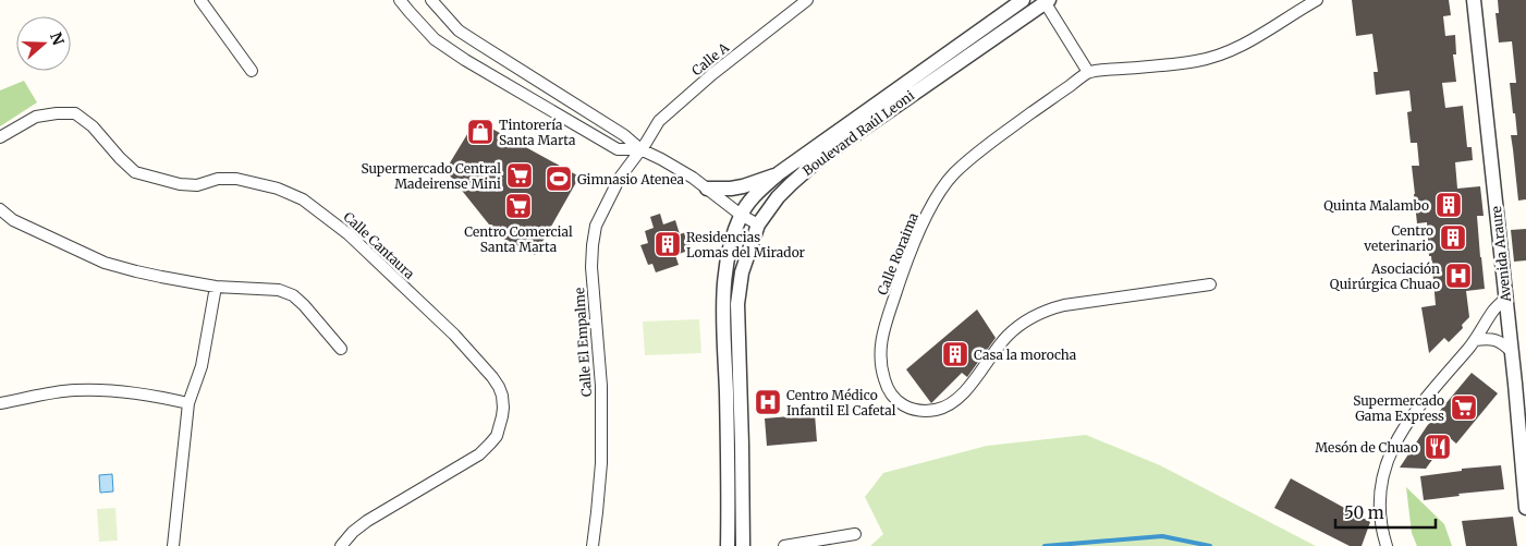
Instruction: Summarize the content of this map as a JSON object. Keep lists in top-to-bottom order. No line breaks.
{"streets":{"street":["Calle A","Boulevard Raúl Leoni","Calle Cantaura","Calle Roraima","Avenida Araure","Calle El Empalme"]},"crossings":[["Calle A","Calle El Empalme"]],"places":{"shop":["Tintorería Santa Marta"],"supermarket":["Supermercado Central Madeirense Mini","Centro Comercial Santa Marta","Supermercado Gama Express"],"sports":["Gimnasio Atenea"],"building":["Quinta Malambo","Centro veterinario","Residencias Lomas del Mirador","Casa la morocha"],"hospital":["Asociación Quirúrgica Chuao","Centro Médico Infantil El Cafetal"],"restaurant":["Mesón de Chuao"]},"scale_bar":"50 m","north":"right"}
